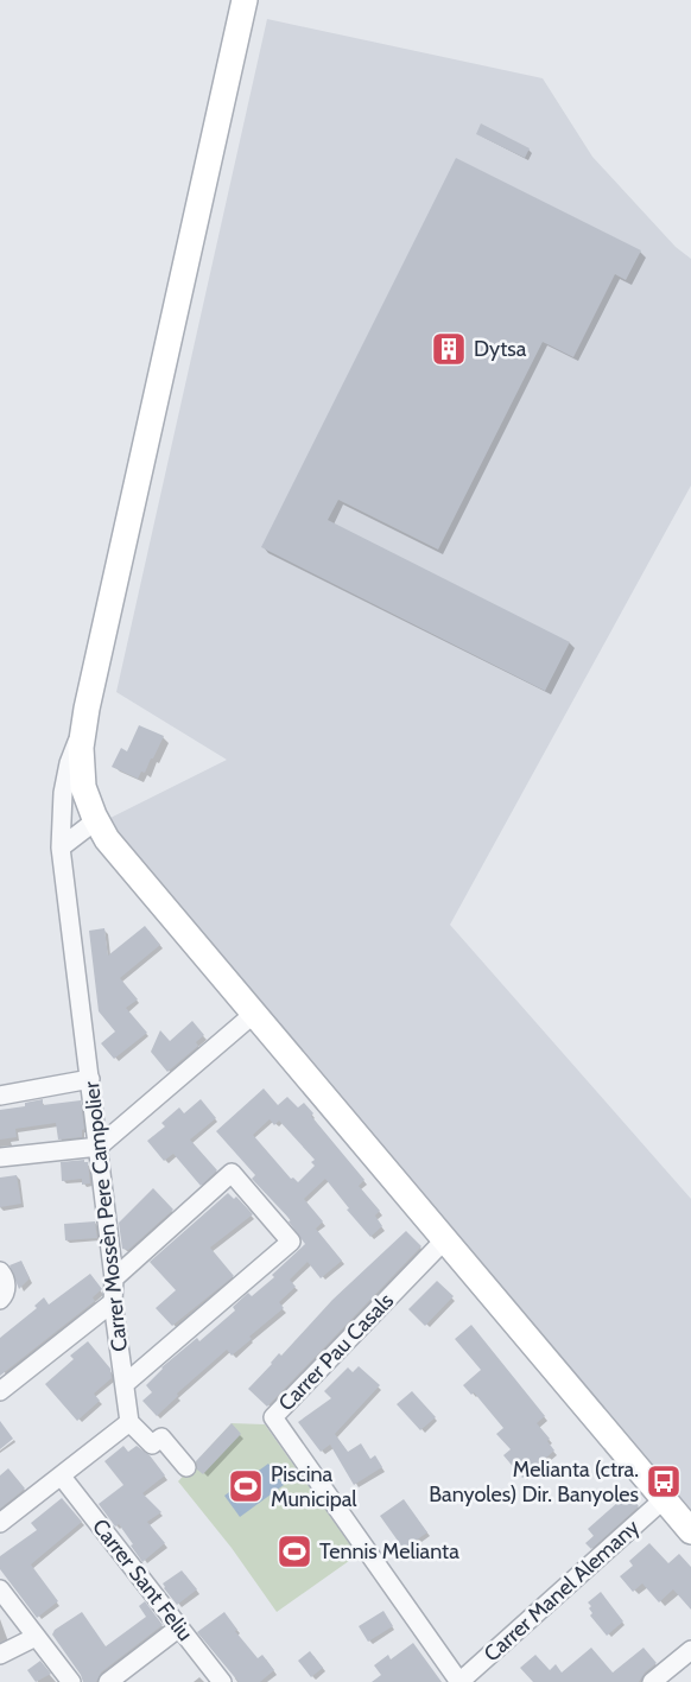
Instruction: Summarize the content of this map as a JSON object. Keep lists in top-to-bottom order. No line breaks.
{"streets":{"street":["Carrer Mossèn Pere Campolier","Carrer Pau Casals","Carrer Sant Feliu","Carrer Manel Alemany"]},"crossings":[["Carrer Pau Casals","Carrer Manel Alemany"]],"places":{"building":["Dytsa"],"bus stop":["Melianta (ctra. Banyoles) Dir. Banyoles"],"sports":["Piscina Municipal","Tennis Melianta"]}}
